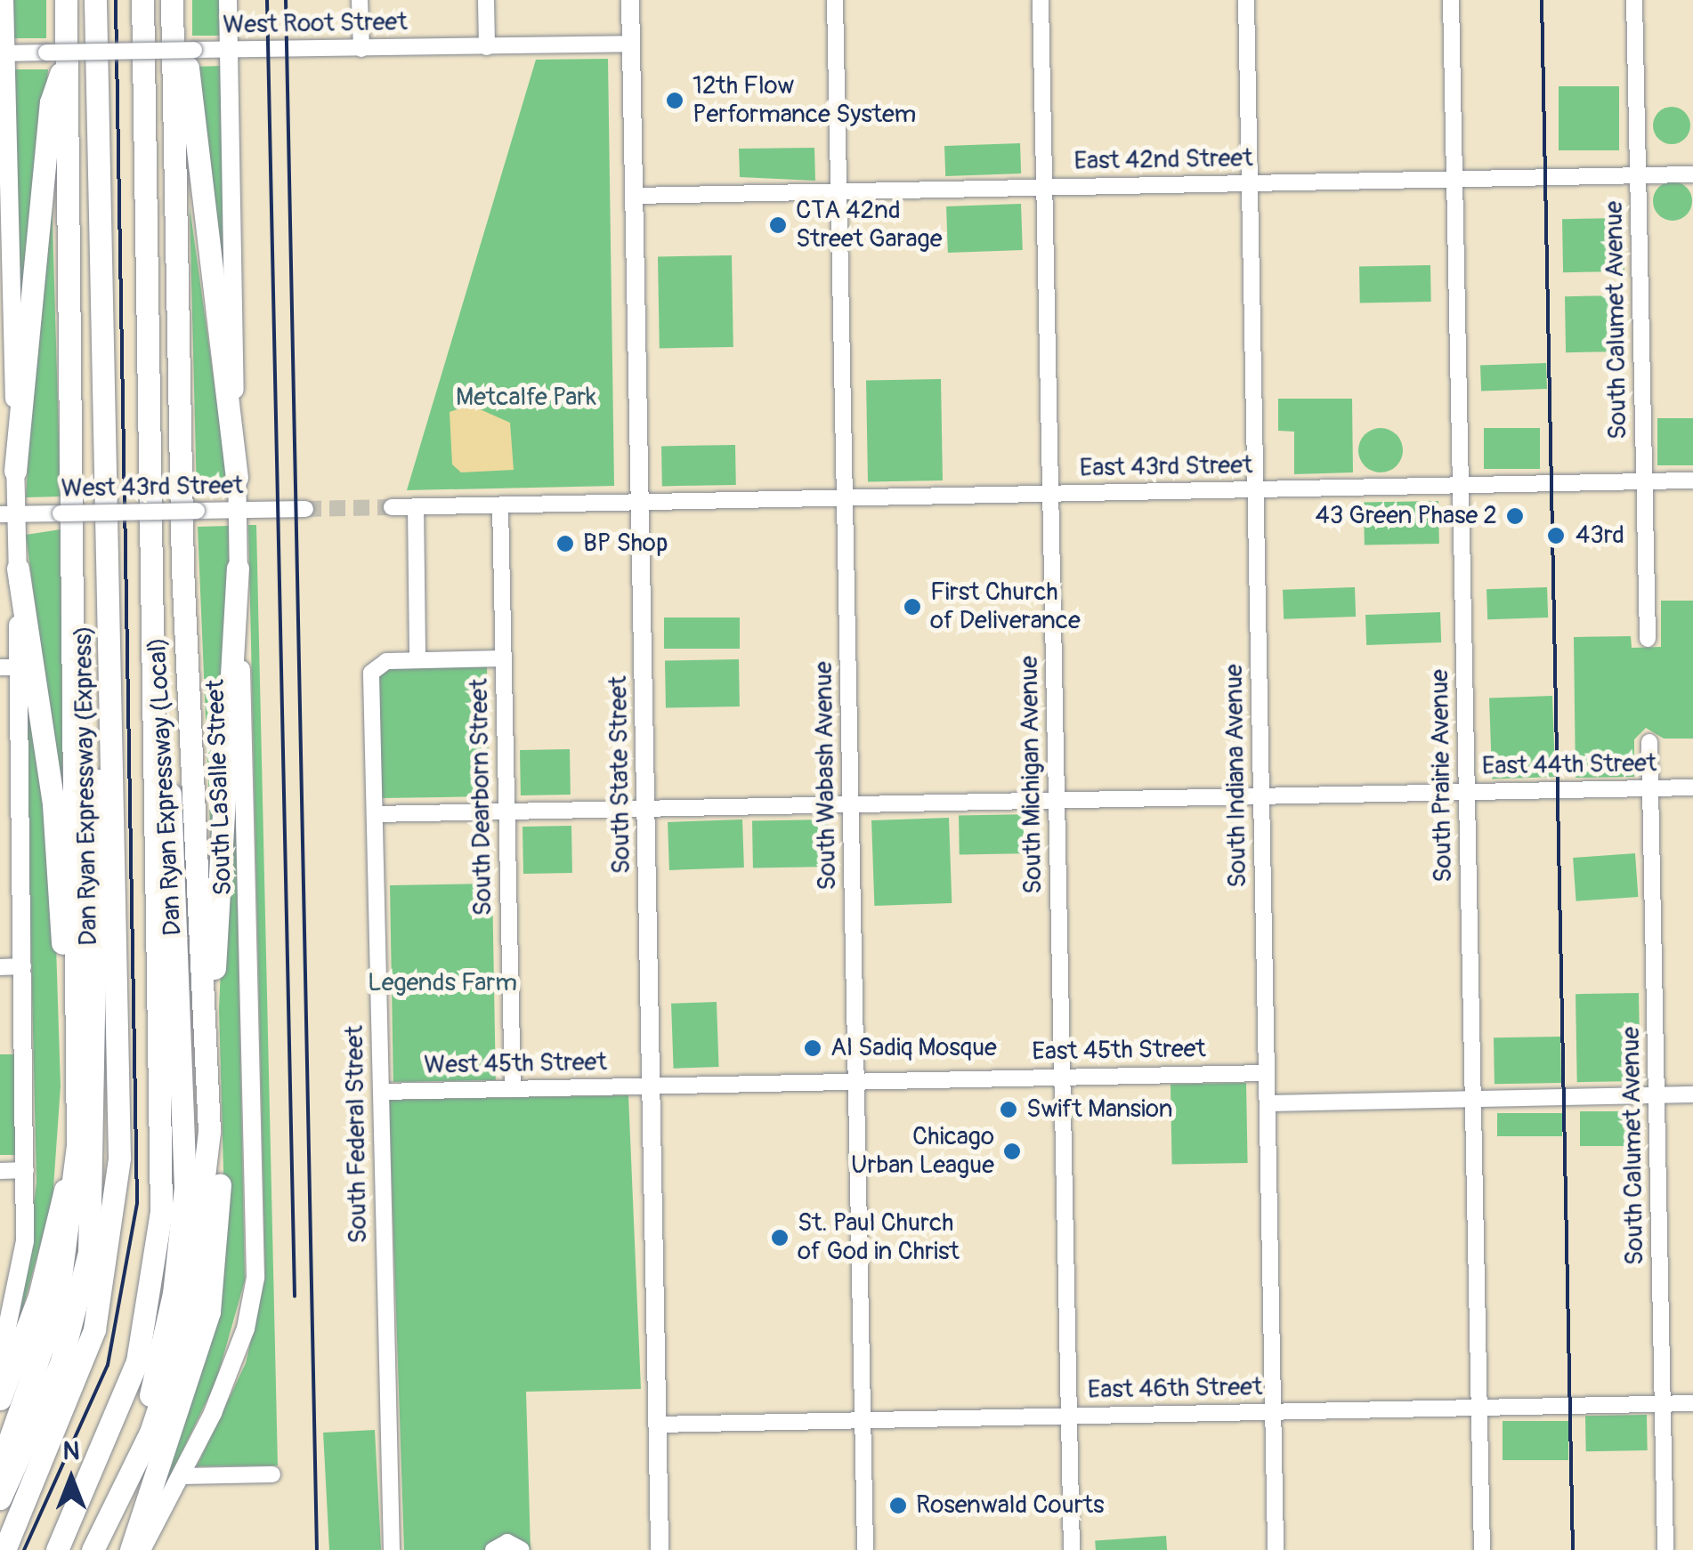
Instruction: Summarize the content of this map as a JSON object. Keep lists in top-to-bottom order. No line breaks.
{"streets":{"highway":["Dan Ryan Expressway (Express)","Dan Ryan Expressway (Local)"],"main road":["South State Street","South LaSalle Street"],"street":["West Root Street","East 42nd Street","South Calumet Avenue","East 43rd Street","West 43rd Street","East 44th Street","South Michigan Avenue","South Wabash Avenue","South Indiana Avenue","South Prairie Avenue","South Dearborn Street","East 45th Street","West 45th Street","South Federal Street","East 46th Street"]},"crossings":[["West Root Street","South State Street"],["West Root Street","South LaSalle Street"],["East 42nd Street","South Calumet Avenue"],["East 42nd Street","South State Street"],["East 42nd Street","South Michigan Avenue"],["East 42nd Street","South Wabash Avenue"],["East 42nd Street","South Indiana Avenue"],["East 42nd Street","South Prairie Avenue"],["South Calumet Avenue","East 43rd Street"],["South Calumet Avenue","East 44th Street"],["South Calumet Avenue","East 46th Street"],["East 43rd Street","South State Street"],["East 43rd Street","South Michigan Avenue"],["East 43rd Street","South Wabash Avenue"],["East 43rd Street","South Indiana Avenue"],["East 43rd Street","South Prairie Avenue"],["West 43rd Street","South LaSalle Street"],["East 44th Street","South State Street"],["East 44th Street","South Michigan Avenue"],["East 44th Street","South Wabash Avenue"],["East 44th Street","South Indiana Avenue"],["East 44th Street","South Prairie Avenue"],["East 44th Street","South Dearborn Street"],["East 44th Street","South Federal Street"],["South State Street","East 45th Street"],["South State Street","West 45th Street"],["South State Street","East 46th Street"],["South Michigan Avenue","East 45th Street"],["South Michigan Avenue","East 46th Street"],["South Wabash Avenue","East 45th Street"],["South Wabash Avenue","East 46th Street"],["South Indiana Avenue","East 45th Street"],["South Indiana Avenue","East 46th Street"],["South Prairie Avenue","East 46th Street"],["South Dearborn Street","West 45th Street"],["East 45th Street","West 45th Street"],["West 45th Street","South Federal Street"]],"parks":["Metcalfe Park","Legends Farm"],"places":["12th Flow Performance System","CTA 42nd Street Garage","43 Green Phase 2","43rd","BP Shop","First Church of Deliverance","Al Sadiq Mosque","Swift Mansion","Chicago Urban League","St. Paul Church of God in Christ","Rosenwald Courts"],"north":"top"}
